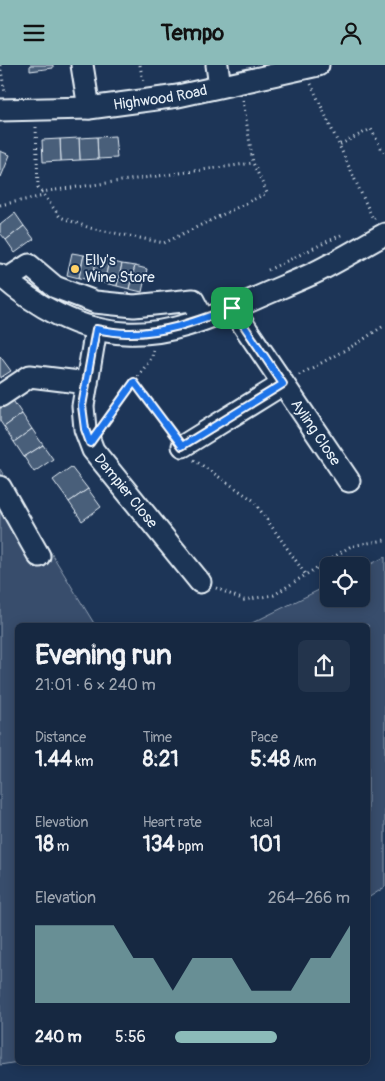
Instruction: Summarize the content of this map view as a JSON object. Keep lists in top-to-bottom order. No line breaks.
{"streets":{"street":["Highwood Road","Ayling Close","Dampier Close"]},"places":["Elly's Wine Store"],"page":{"header":"Tempo","heading":["Evening run","21:01 · 6 × 240 m"],"stats":[["Distance","1.44 km"],["Time","8:21"],["Pace","5:48 /km"],["Elevation","18 m"],["Heart rate","134 bpm"],["kcal","101"]],"chart":["Elevation","264–266 m"],"list":[{"name":"240 m","note":"5:56"}]}}
